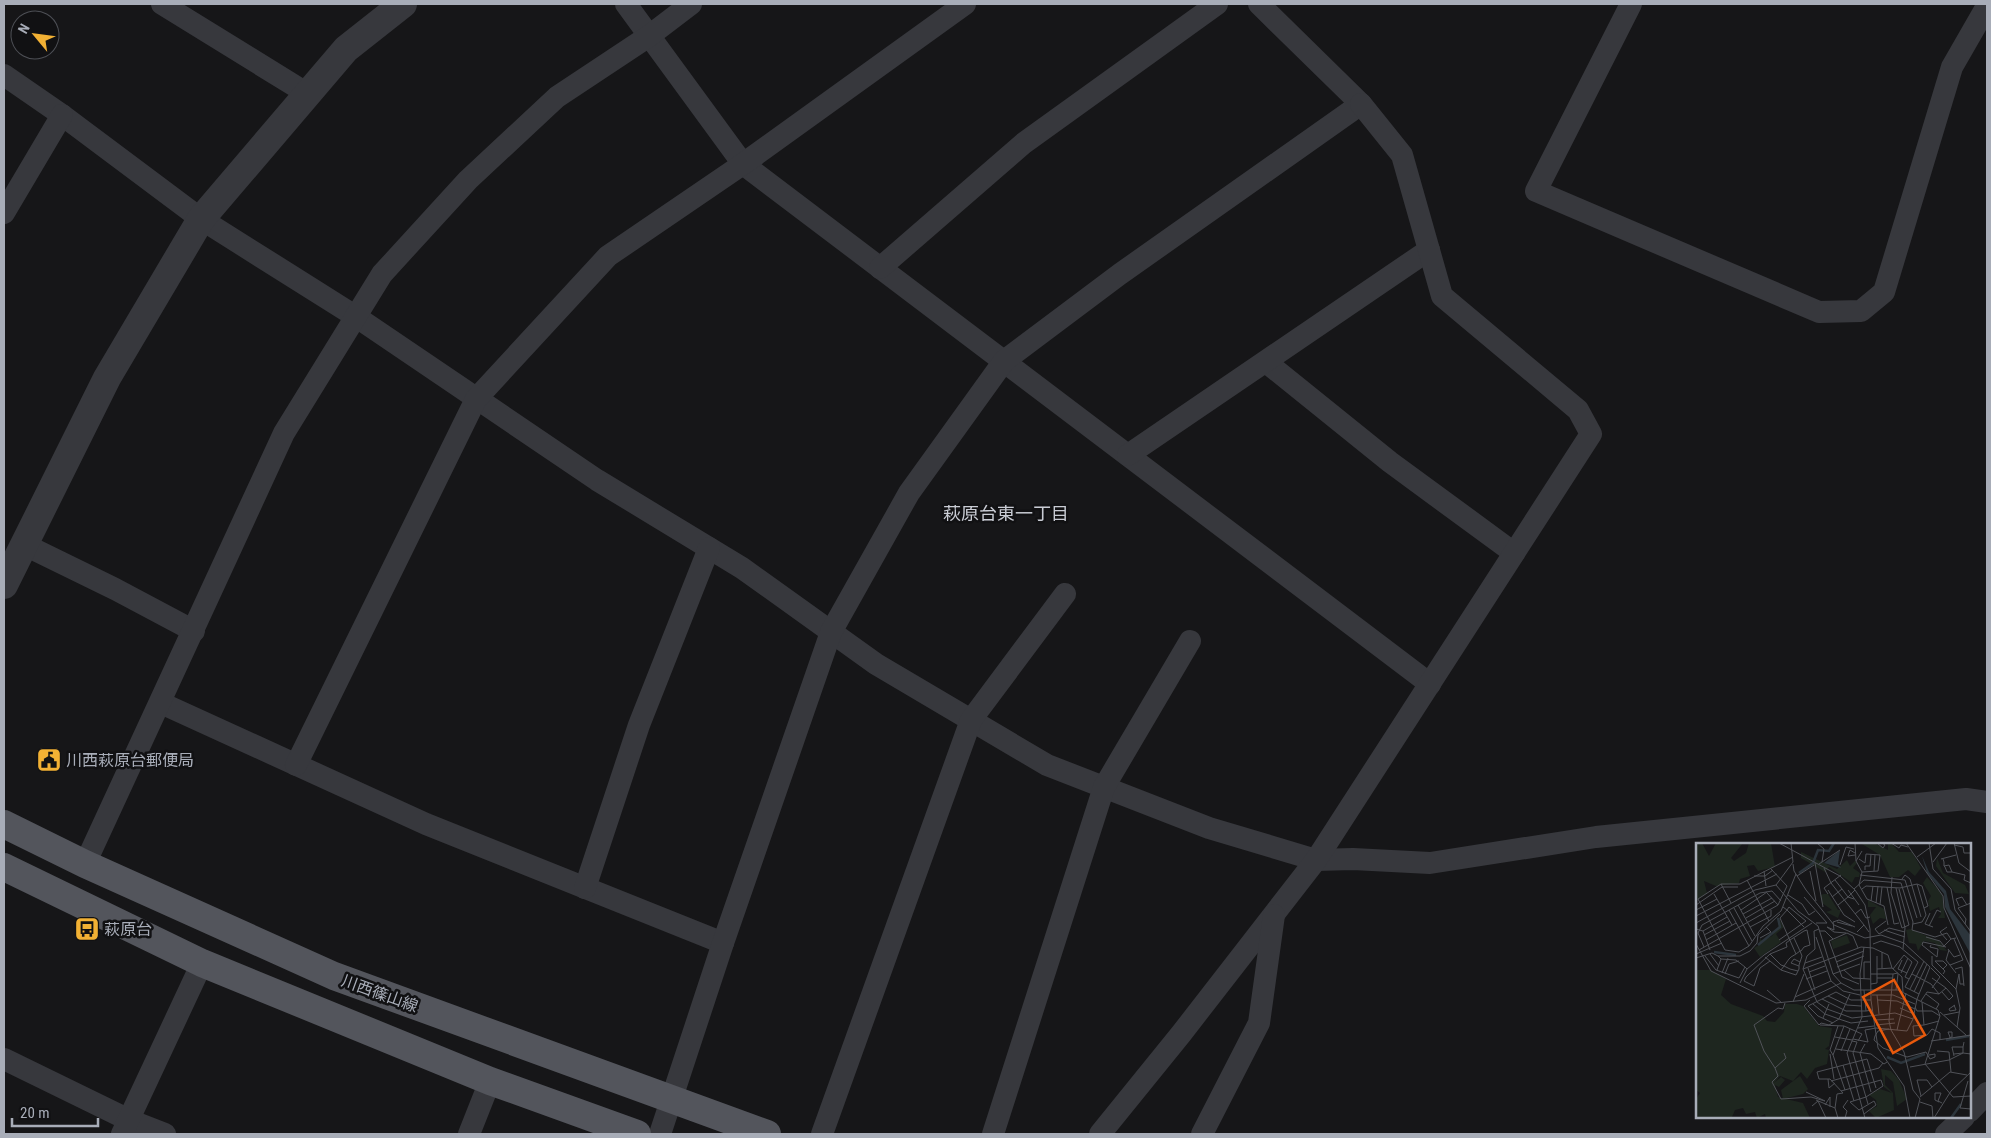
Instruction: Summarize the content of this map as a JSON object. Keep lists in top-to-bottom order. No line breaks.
{"streets":{"main road":["川西篠山線"]},"districts":["萩原台東一丁目"],"places":{"public building":["川西萩原台郵便局"],"bus stop":["萩原台"]},"scale_bar":"20 m","north":"top left"}
